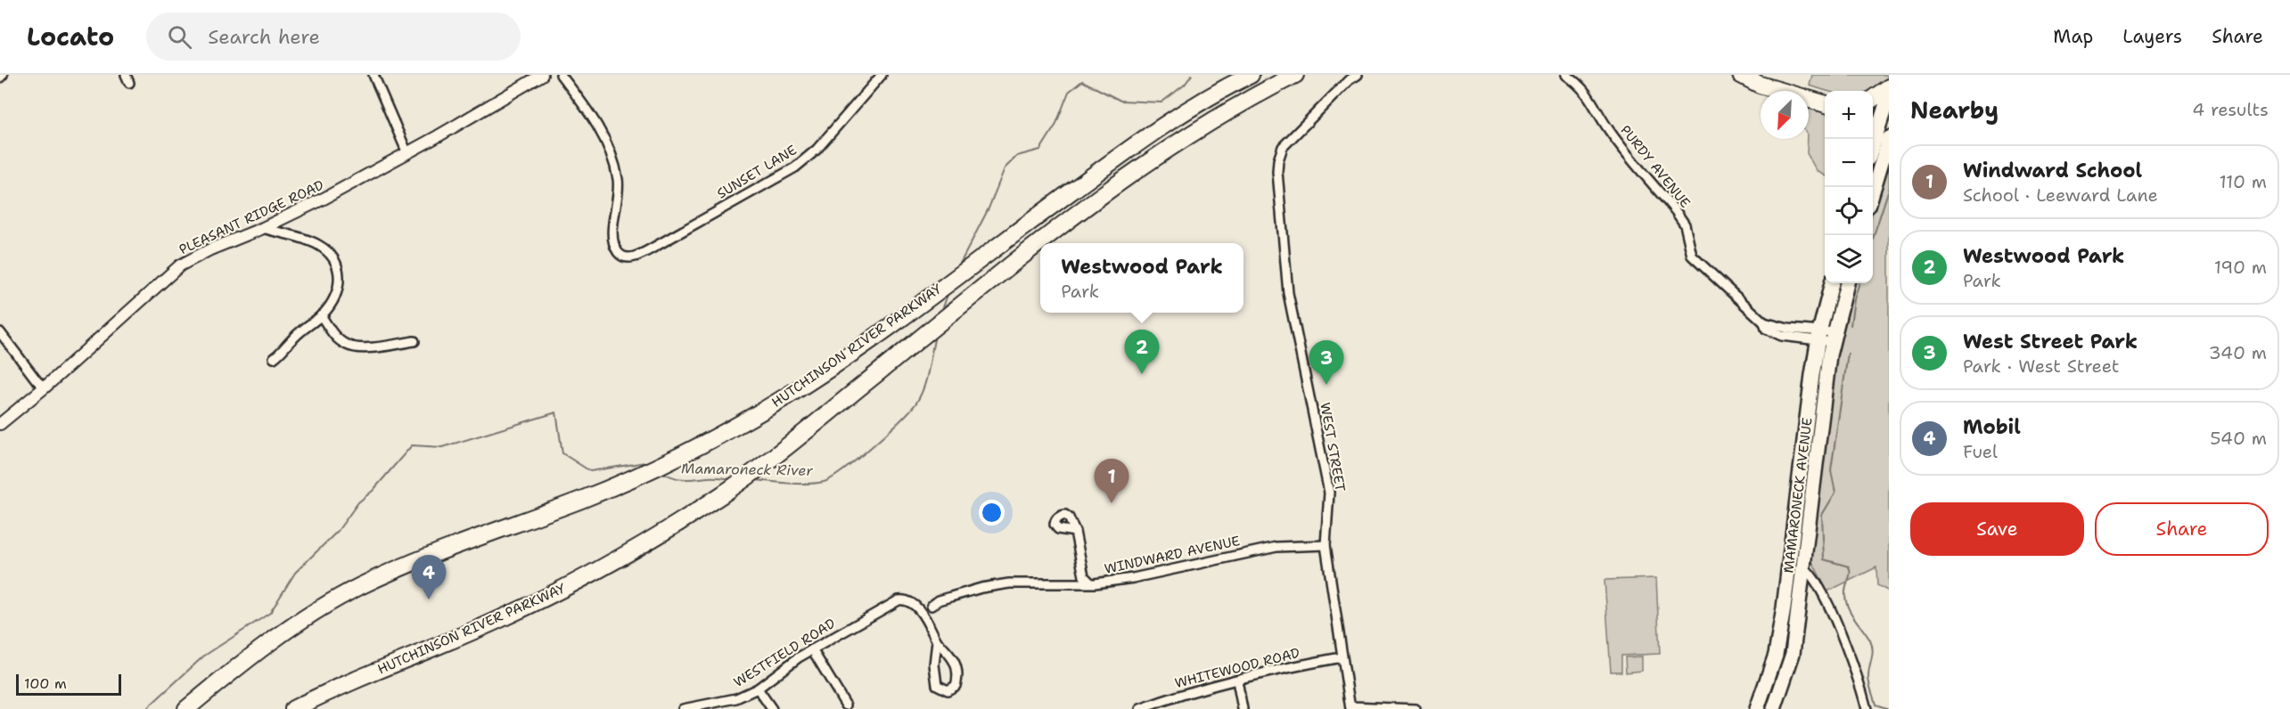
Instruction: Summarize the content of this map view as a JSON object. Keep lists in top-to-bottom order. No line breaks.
{"streets":{"highway":["HUTCHINSON RIVER PARKWAY"],"main road":["MAMARONECK AVENUE"],"street":["PURDY AVENUE","SUNSET LANE","PLEASANT RIDGE ROAD","WEST STREET","WINDWARD AVENUE","WESTFIELD ROAD","WHITEWOOD ROAD"]},"crossings":[["PURDY AVENUE","MAMARONECK AVENUE"],["WEST STREET","WINDWARD AVENUE"],["WEST STREET","WHITEWOOD ROAD"]],"water":["Mamaroneck River"],"scale_bar":"100 m","north":"bottom left","page":{"header":"Locato","search":"Search here","nav":["Map","Layers","Share"],"heading":["Nearby","4 results"],"map_buttons":["+","−"],"list":[{"mark":"1","name":"Windward School","note":"School · Leeward Lane","value":"110 m"},{"mark":"2","name":"Westwood Park","note":"Park","value":"190 m"},{"mark":"3","name":"West Street Park","note":"Park · West Street","value":"340 m"},{"mark":"4","name":"Mobil","note":"Fuel","value":"540 m"}],"popup":["Westwood Park","Park"],"pins":["2","3","1","4"],"buttons":["Save","Share"],"scale":"100 m"}}
